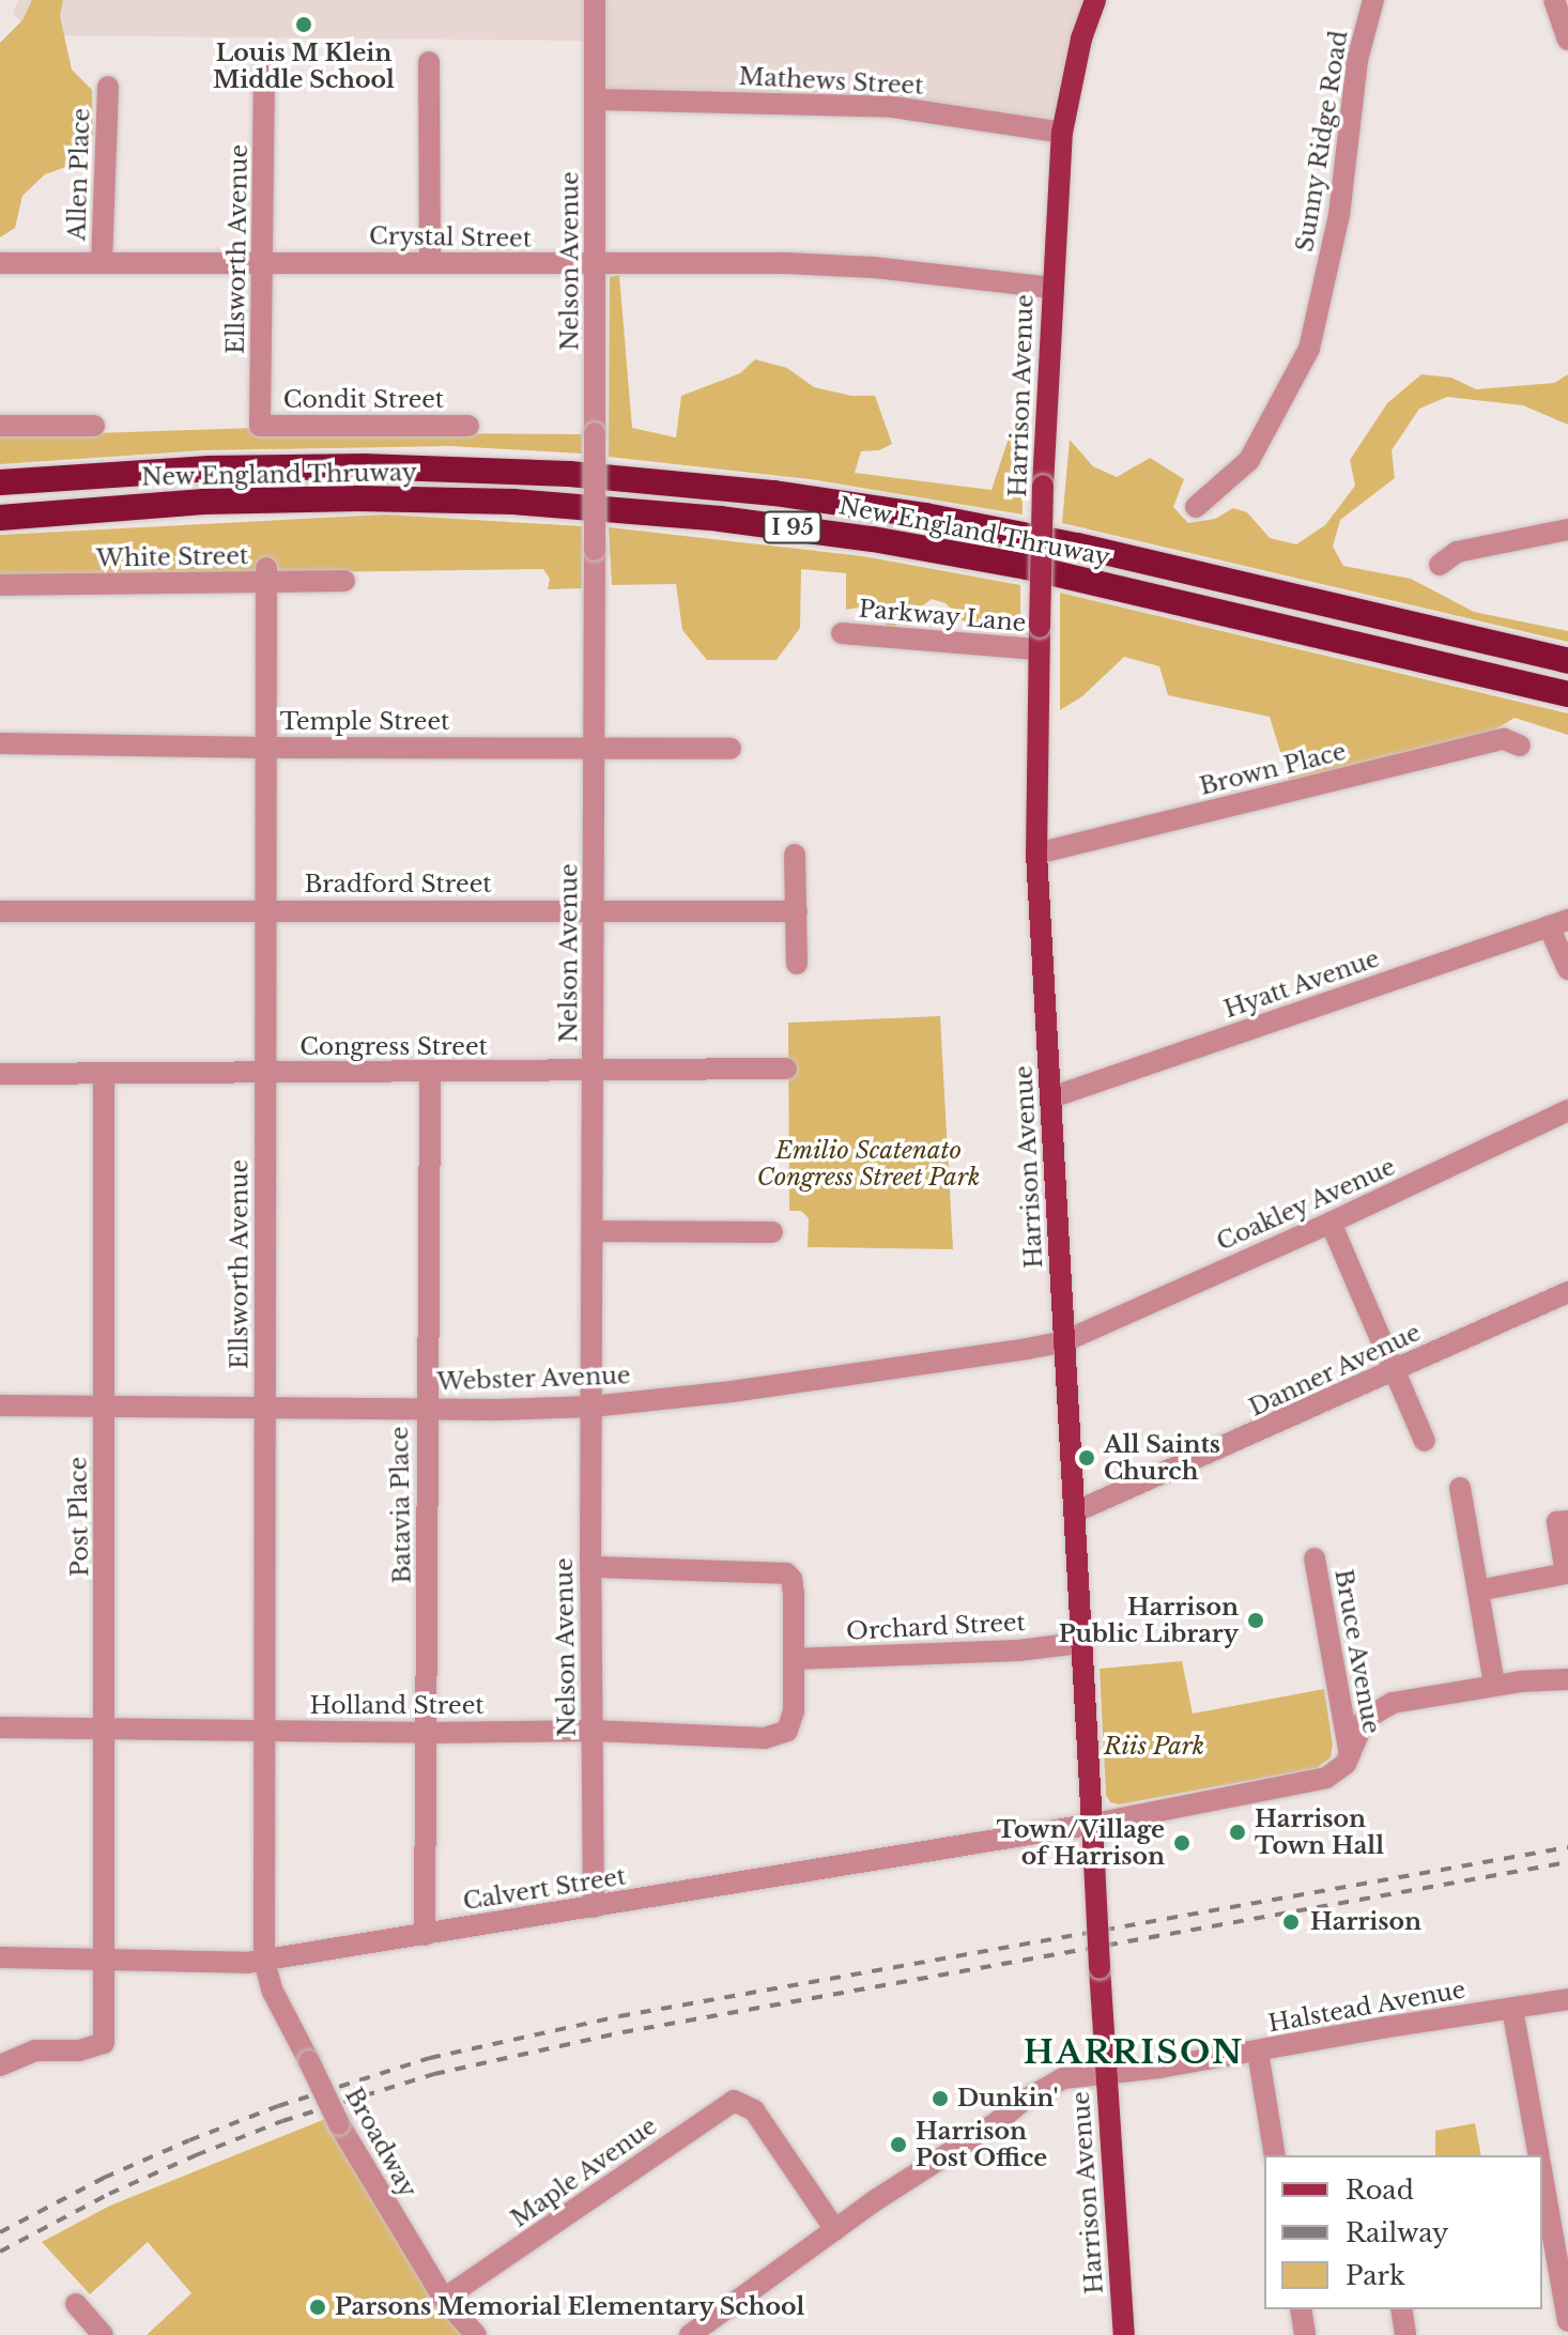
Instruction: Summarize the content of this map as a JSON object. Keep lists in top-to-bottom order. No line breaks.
{"streets":{"highway":["New England Thruway","I 95"],"main road":["Harrison Avenue"],"street":["Mathews Street","Sunny Ridge Road","Allen Place","Crystal Street","Ellsworth Avenue","Nelson Avenue","Condit Street","White Street","Parkway Lane","Temple Street","Brown Place","Bradford Street","Hyatt Avenue","Congress Street","Coakley Avenue","Danner Avenue","Webster Avenue","Batavia Place","Post Place","Orchard Street","Bruce Avenue","Holland Street","Calvert Street","Halstead Avenue","Broadway","Maple Avenue"]},"crossings":[["Mathews Street","Nelson Avenue"],["Mathews Street","Harrison Avenue"],["Allen Place","Crystal Street"],["Crystal Street","Ellsworth Avenue"],["Crystal Street","Nelson Avenue"],["Crystal Street","Harrison Avenue"],["Ellsworth Avenue","Condit Street"],["Ellsworth Avenue","White Street"],["Ellsworth Avenue","Temple Street"],["Ellsworth Avenue","Bradford Street"],["Ellsworth Avenue","Congress Street"],["Ellsworth Avenue","Webster Avenue"],["Ellsworth Avenue","Holland Street"],["Ellsworth Avenue","Calvert Street"],["Ellsworth Avenue","Broadway"],["Nelson Avenue","Temple Street"],["Nelson Avenue","Bradford Street"],["Nelson Avenue","Congress Street"],["Nelson Avenue","Webster Avenue"],["Nelson Avenue","Holland Street"],["Nelson Avenue","Calvert Street"],["Harrison Avenue","Parkway Lane"],["Harrison Avenue","Brown Place"],["Harrison Avenue","Hyatt Avenue"],["Harrison Avenue","Coakley Avenue"],["Harrison Avenue","Danner Avenue"],["Harrison Avenue","Webster Avenue"],["Harrison Avenue","Orchard Street"],["Harrison Avenue","Calvert Street"],["Harrison Avenue","Halstead Avenue"],["Congress Street","Batavia Place"],["Congress Street","Post Place"],["Coakley Avenue","Webster Avenue"],["Webster Avenue","Batavia Place"],["Webster Avenue","Post Place"],["Batavia Place","Holland Street"],["Batavia Place","Calvert Street"],["Post Place","Holland Street"],["Post Place","Calvert Street"],["Orchard Street","Holland Street"],["Bruce Avenue","Calvert Street"],["Calvert Street","Broadway"],["Halstead Avenue","Maple Avenue"],["Broadway","Maple Avenue"]],"districts":["HARRISON"],"parks":["Emilio Scatenato Congress Street Park","Riis Park"],"places":["Louis M Klein Middle School","All Saints Church","Harrison Public Library","Harrison Town Hall","Town/Village of Harrison","Harrison","Dunkin'","Harrison Post Office","Parsons Memorial Elementary School"],"legend":["Road","Railway","Park"]}
